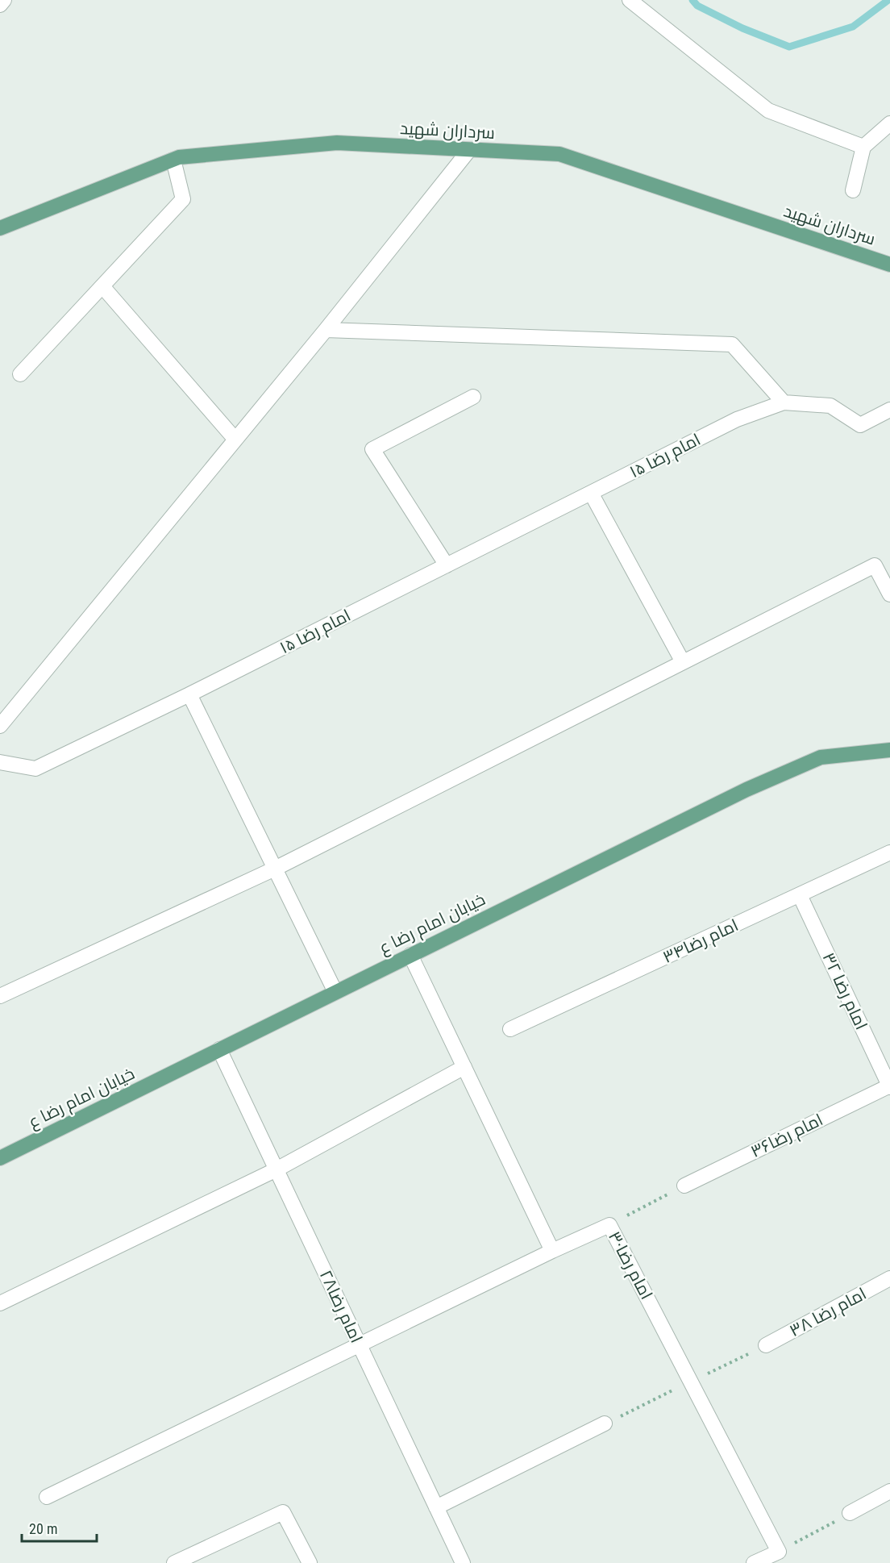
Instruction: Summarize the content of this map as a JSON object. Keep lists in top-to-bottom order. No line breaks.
{"streets":{"main road":["سرداران شهید","خیابان امام رضا ع"],"street":["۱۵ امام رضا","امام رضا۳۴","امام رضا ۳۲","امام رضا۳۶","امام رضا۳۰","امام رضا۲۸","امام رضا ۳۸"]},"crossings":[["خیابان امام رضا ع","امام رضا۲۸"],["امام رضا۳۴","امام رضا ۳۲"],["امام رضا ۳۲","امام رضا۳۶"],["امام رضا۳۰","امام رضا۲۸"]],"scale_bar":"20 m"}
